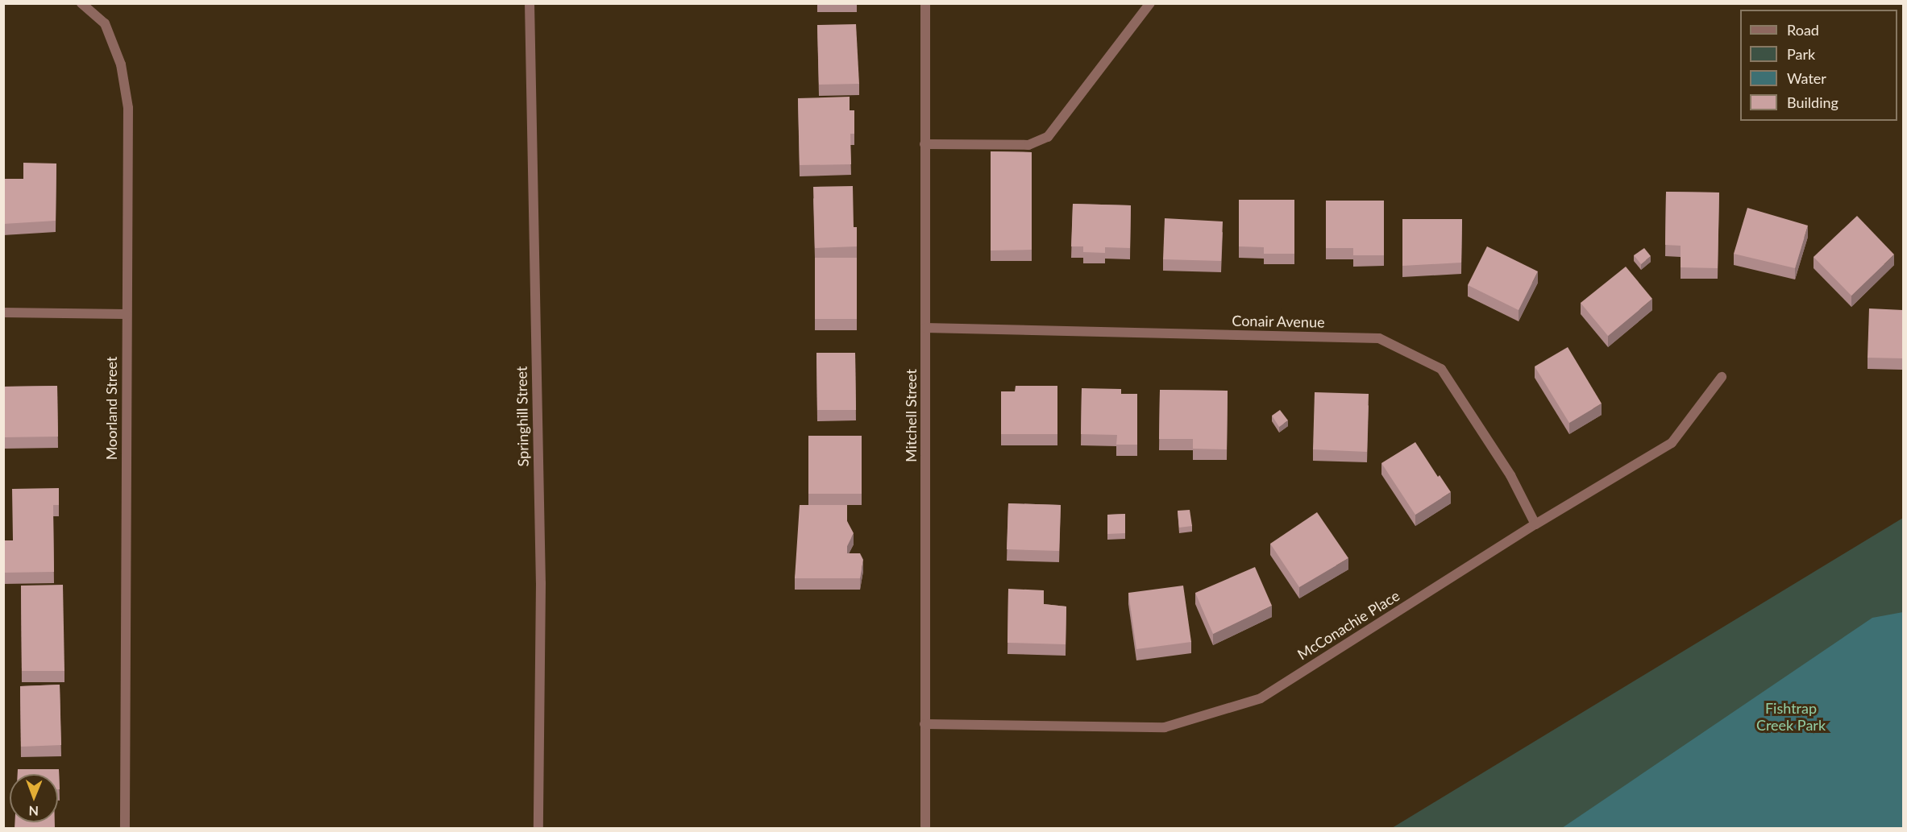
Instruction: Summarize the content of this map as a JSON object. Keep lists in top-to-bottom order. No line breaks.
{"streets":{"street":["Conair Avenue","Moorland Street","Mitchell Street","Springhill Street","McConachie Place"]},"crossings":[["Conair Avenue","Mitchell Street"],["Conair Avenue","McConachie Place"],["Mitchell Street","McConachie Place"]],"parks":["Fishtrap Creek Park"],"legend":["Road","Park","Water","Building"],"north":"bottom"}
